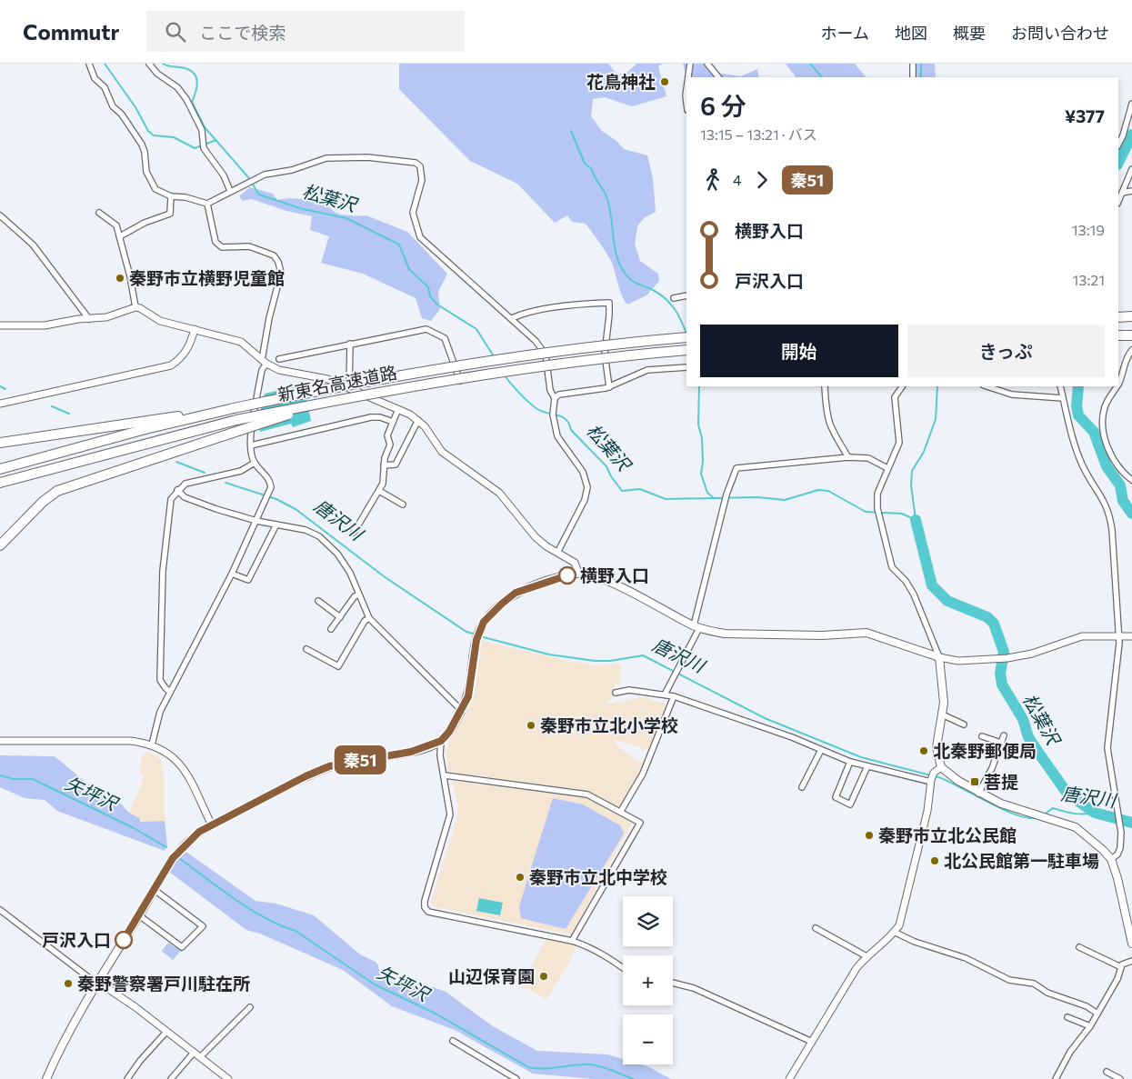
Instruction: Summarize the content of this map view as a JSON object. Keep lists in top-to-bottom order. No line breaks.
{"streets":{"highway":["新東名高速道路"]},"water":["松葉沢","唐沢川","矢坪沢"],"places":{"other":["花鳥神社","秦野市立横野児童館","横野入口","秦野市立北小学校","北秦野郵便局","秦野市立北公民館","北公民館第一駐車場","秦野市立北中学校","戸沢入口","山辺保育園","秦野警察署戸川駐在所"],"transit":["菩提"]},"lines":["bus line 秦51"],"page":{"header":"Commutr","search":"ここで検索","nav":["ホーム","地図","概要","お問い合わせ"],"on_map":"秦51","heading":["6 分","13:15 – 13:21 · バス","¥377"],"legs":["4","秦51"],"list":[{"name":"横野入口","value":"13:19"},{"name":"戸沢入口","value":"13:21"}],"buttons":["開始","きっぷ"],"map_buttons":["+","−"]}}
